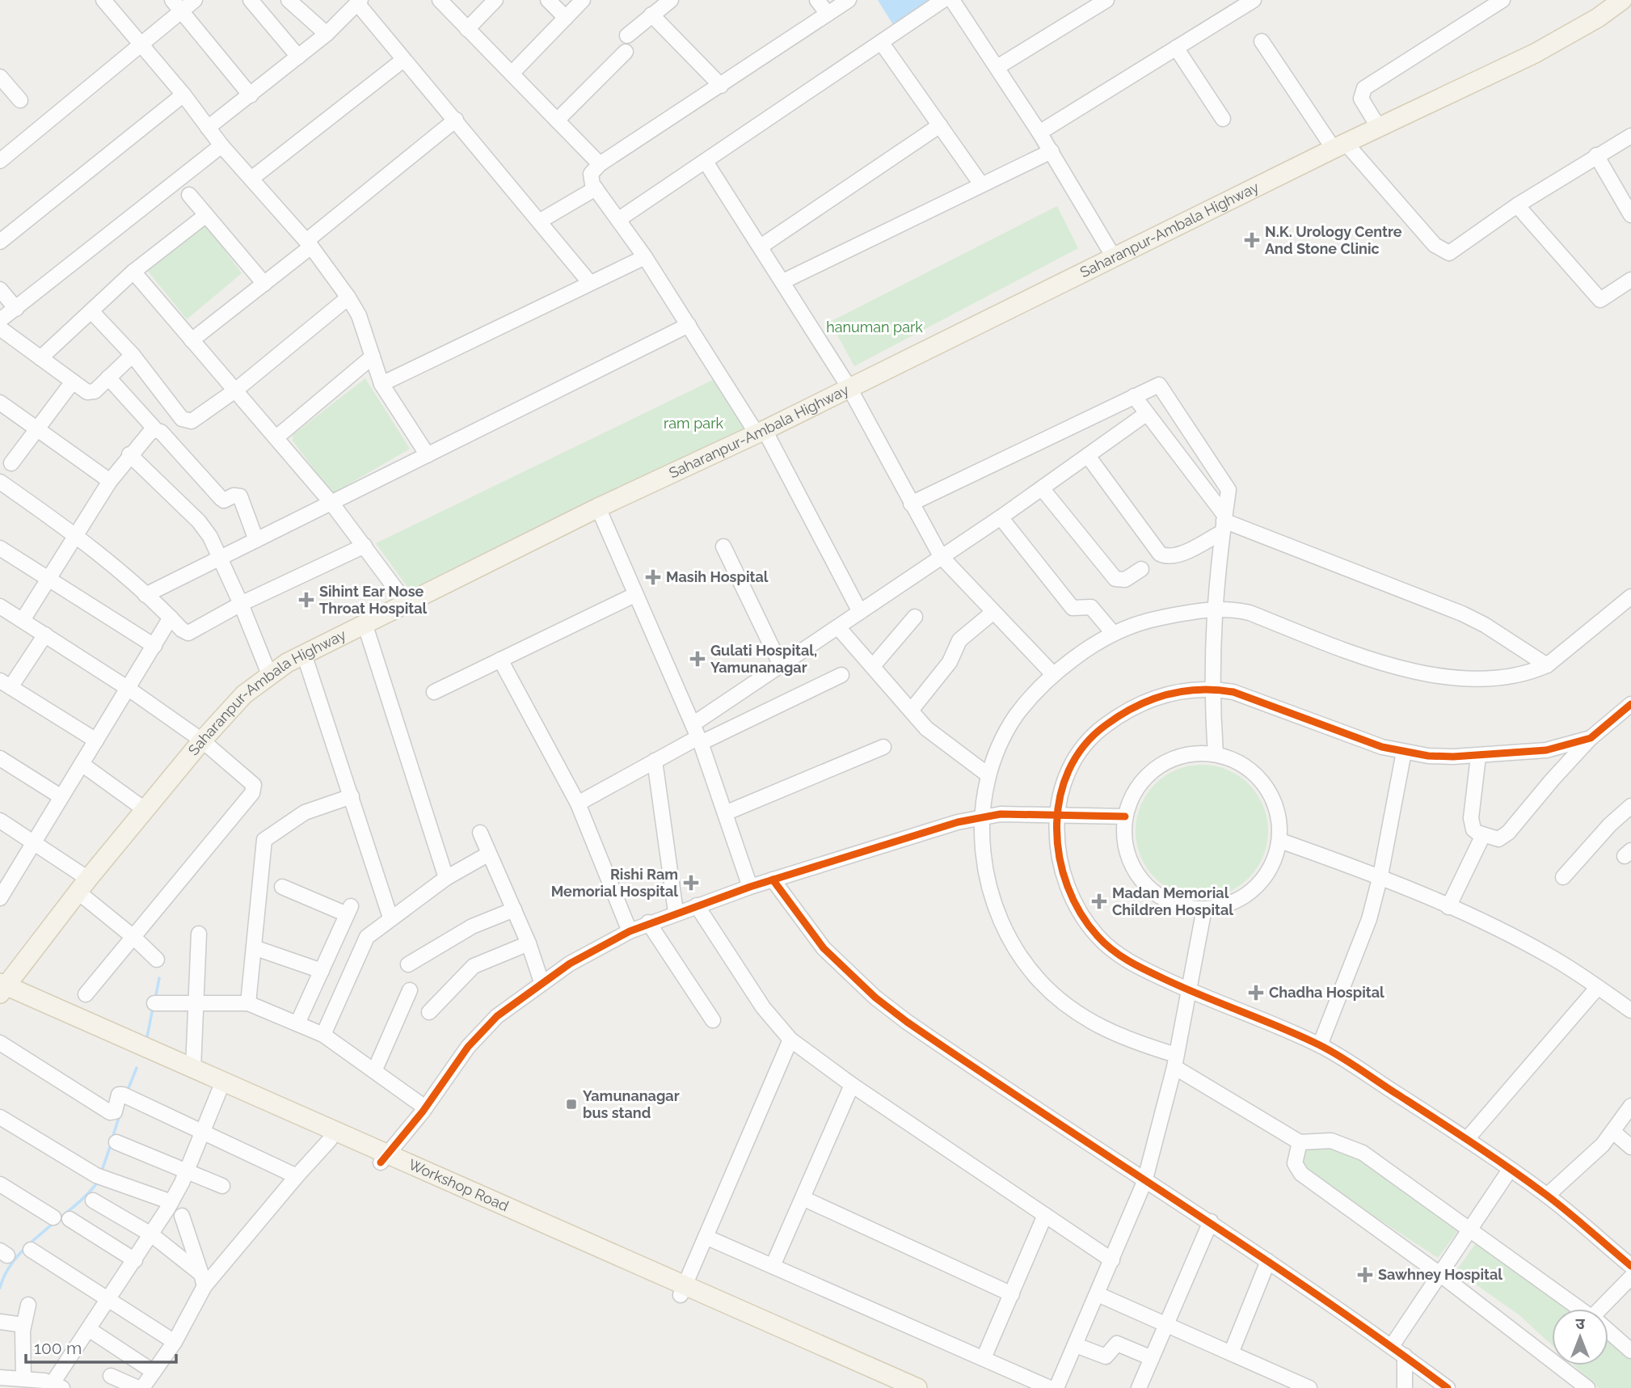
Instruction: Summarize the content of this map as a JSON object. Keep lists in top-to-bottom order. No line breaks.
{"streets":{"main road":["Saharanpur-Ambala Highway","Workshop Road"]},"crossings":[["Saharanpur-Ambala Highway","Workshop Road"]],"parks":["hanuman park","ram park"],"places":{"health":["N.K. Urology Centre And Stone Clinic","Masih Hospital","Sihint Ear Nose Throat Hospital","Gulati Hospital, Yamunanagar","Rishi Ram Memorial Hospital","Madan Memorial Children Hospital","Chadha Hospital","Sawhney Hospital"],"transit":["Yamunanagar bus stand"]},"scale_bar":"100 m","north":"top"}
